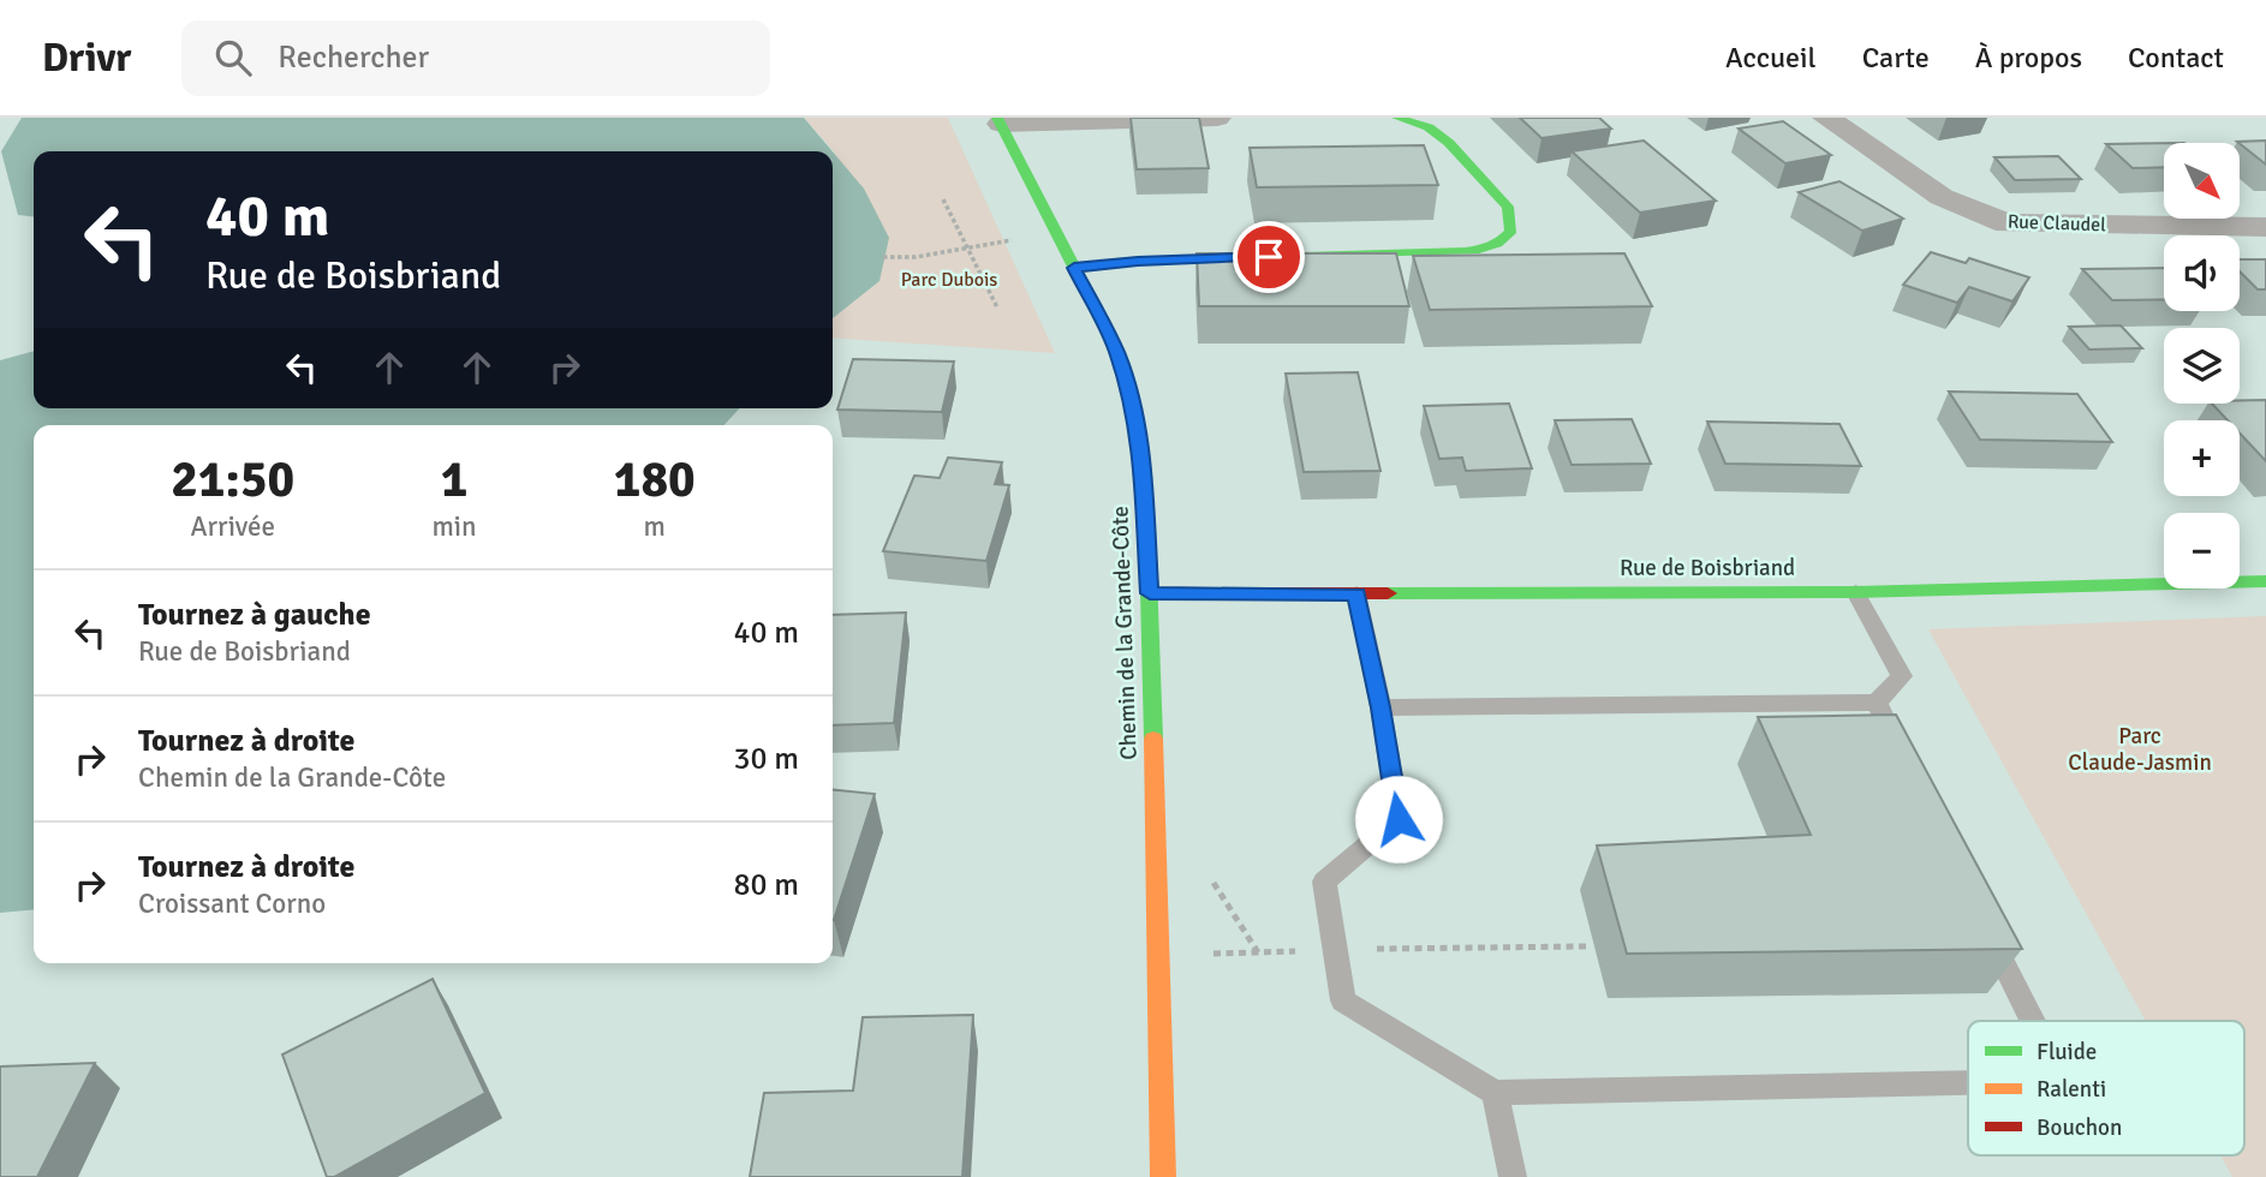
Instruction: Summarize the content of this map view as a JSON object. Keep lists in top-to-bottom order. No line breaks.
{"streets":{"street":["Rue Claudel","Rue de Boisbriand","Chemin de la Grande-Côte"]},"crossings":[["Rue de Boisbriand","Chemin de la Grande-Côte"]],"parks":["Parc Dubois","Parc Claude-Jasmin"],"legend":["Fluide","Ralenti","Bouchon"],"north":"bottom right","page":{"header":"Drivr","search":"Rechercher","nav":["Accueil","Carte","À propos","Contact"],"map_buttons":["+","−"],"turn":["40 m","Rue de Boisbriand"],"eta":["21:50","Arrivée","1","min","180","m"],"list":[{"name":"Tournez à gauche","note":"Rue de Boisbriand","value":"40 m"},{"name":"Tournez à droite","note":"Chemin de la Grande-Côte","value":"30 m"},{"name":"Tournez à droite","note":"Croissant Corno","value":"80 m"}]}}
